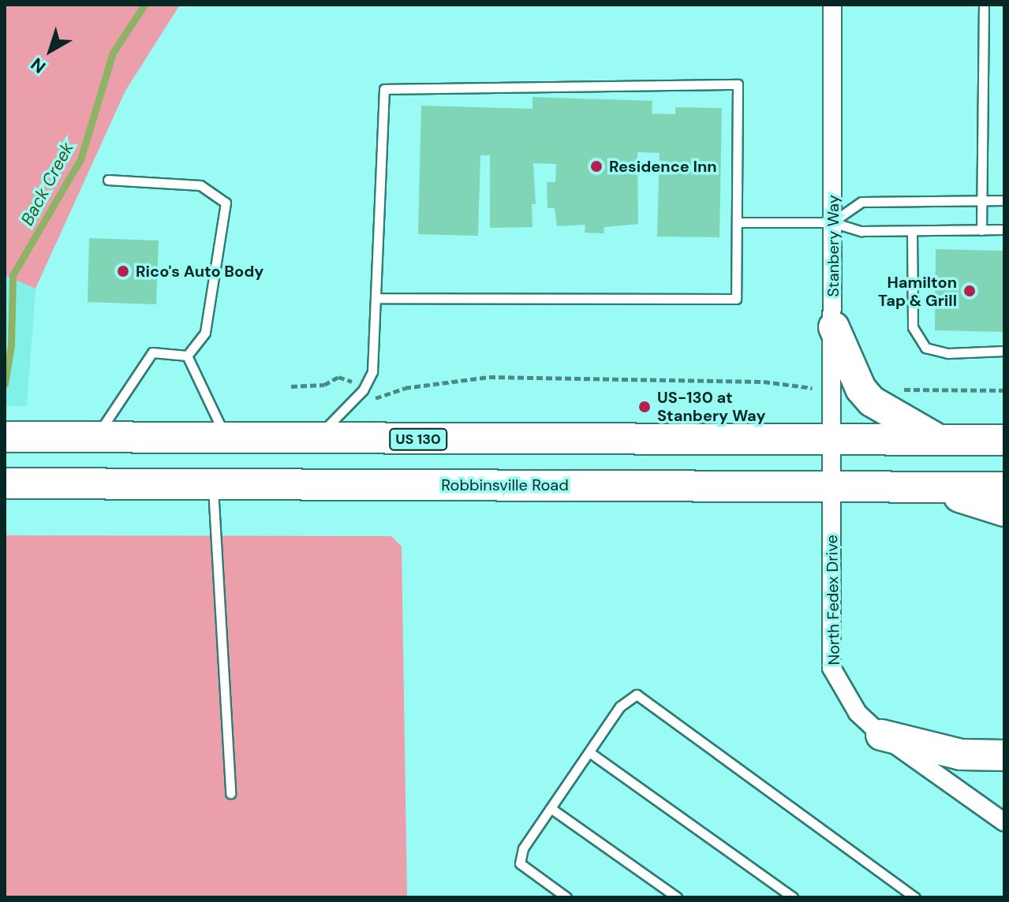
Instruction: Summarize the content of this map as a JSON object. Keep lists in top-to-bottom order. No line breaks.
{"streets":{"highway":["US 130","Robbinsville Road"],"street":["Stanbery Way","North Fedex Drive"]},"crossings":[["Stanbery Way","US 130"],["Stanbery Way","Robbinsville Road"],["Stanbery Way","North Fedex Drive"],["Robbinsville Road","North Fedex Drive"]],"water":["Back Creek"],"places":["Residence Inn","Rico's Auto Body","Hamilton Tap & Grill","US-130 at Stanbery Way"],"north":"bottom left"}
